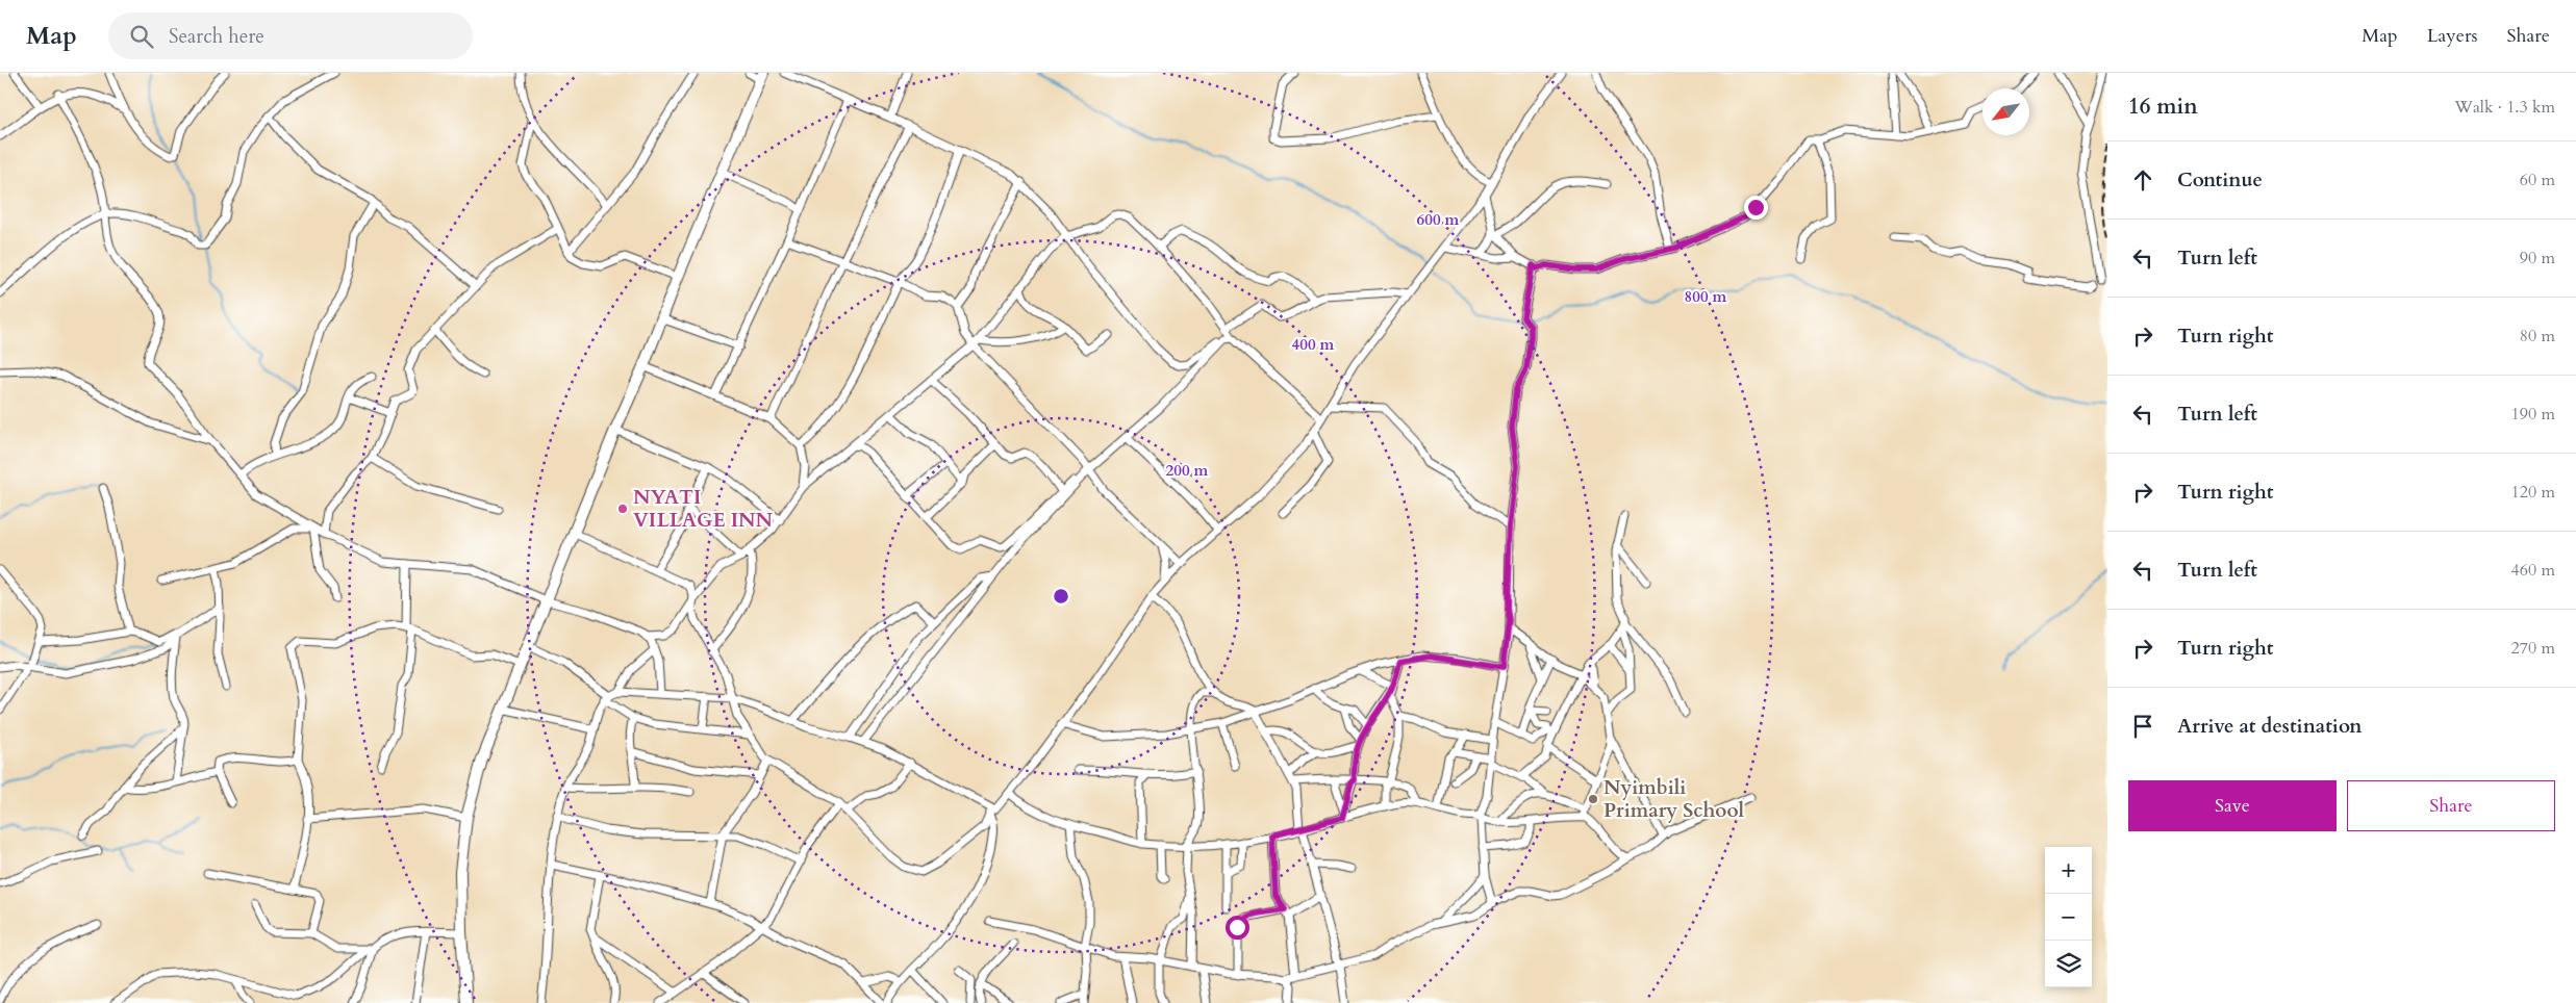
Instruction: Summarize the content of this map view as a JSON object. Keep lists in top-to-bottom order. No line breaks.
{"places":["NYATI VILLAGE INN","Nyimbili Primary School"],"north":"bottom left","page":{"header":"Map","search":"Search here","nav":["Map","Layers","Share"],"heading":["16 min","Walk · 1.3 km"],"list":[["Continue","60 m"],["Turn left","90 m"],["Turn right","80 m"],["Turn left","190 m"],["Turn right","120 m"],["Turn left","460 m"],["Turn right","270 m"],"Arrive at destination"],"buttons":["Save","Share"],"map_buttons":["+","−"]},"rings":["600 m","800 m","400 m","200 m"]}
